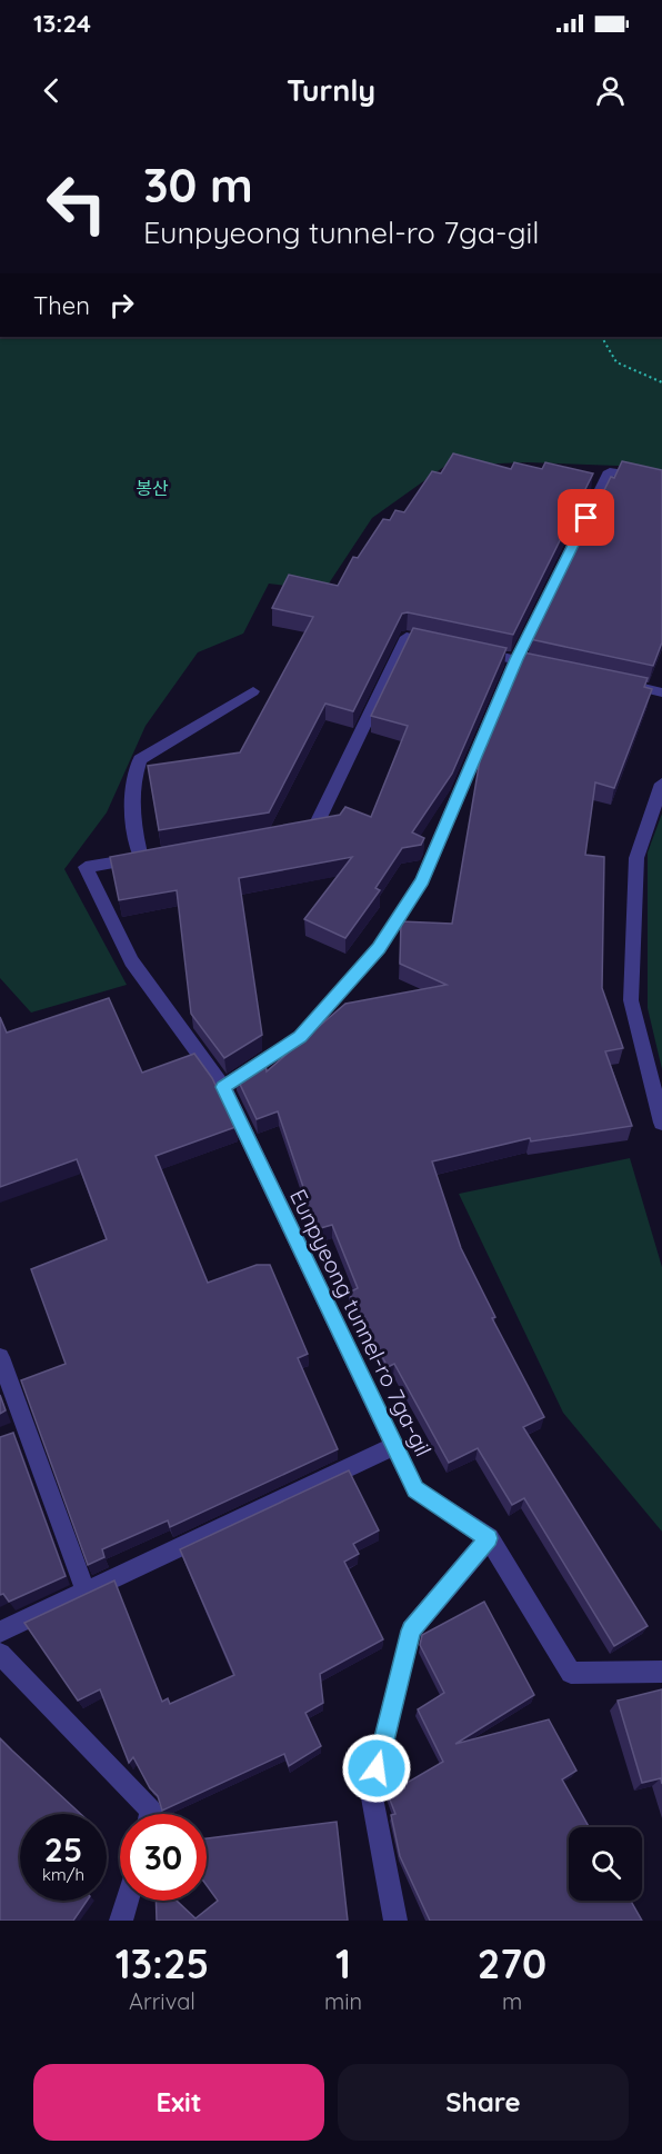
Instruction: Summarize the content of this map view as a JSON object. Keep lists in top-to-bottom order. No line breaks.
{"streets":{"street":["Eunpyeong tunnel-ro 7ga-gil"]},"parks":["봉산"],"page":{"status":"13:24","header":"Turnly","turn":["30 m","Eunpyeong tunnel-ro 7ga-gil"],"then":"Then","speed":"25 km/h","limit":"30","eta":["13:25","Arrival","1","min","270","m"],"buttons":["Exit","Share"]}}
